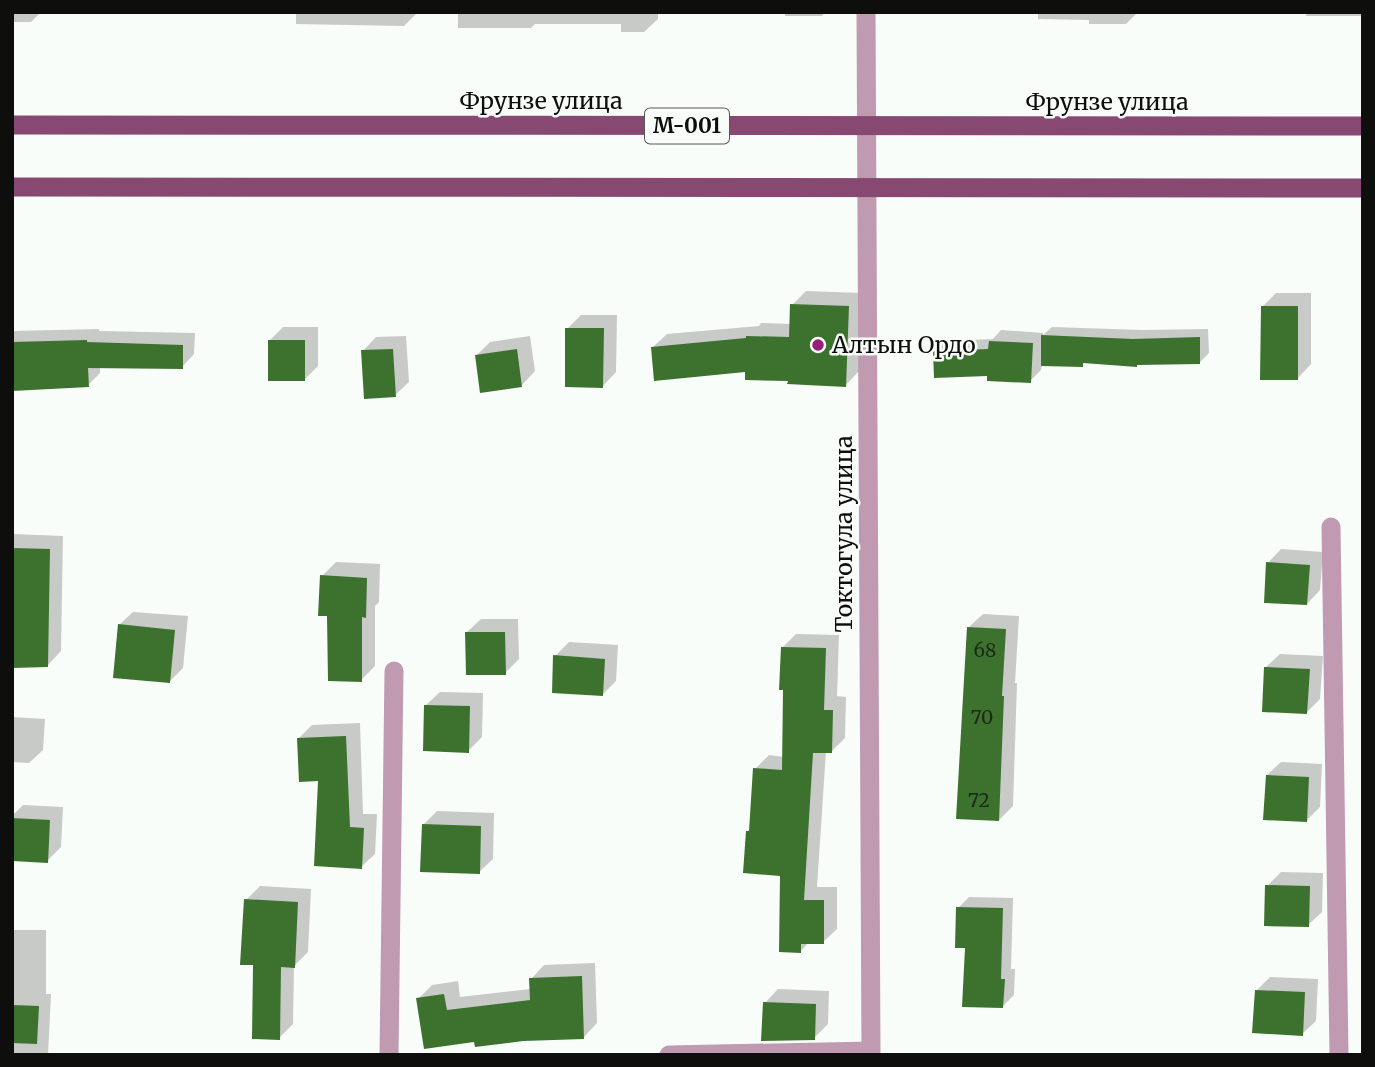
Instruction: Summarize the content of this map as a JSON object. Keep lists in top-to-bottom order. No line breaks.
{"streets":{"main road":["Фрунзе улица","M-001"],"street":["Токтогула улица"]},"crossings":[["Фрунзе улица","Токтогула улица"]],"places":["Алтын Ордо"],"house_numbers":["68","70","72"]}
